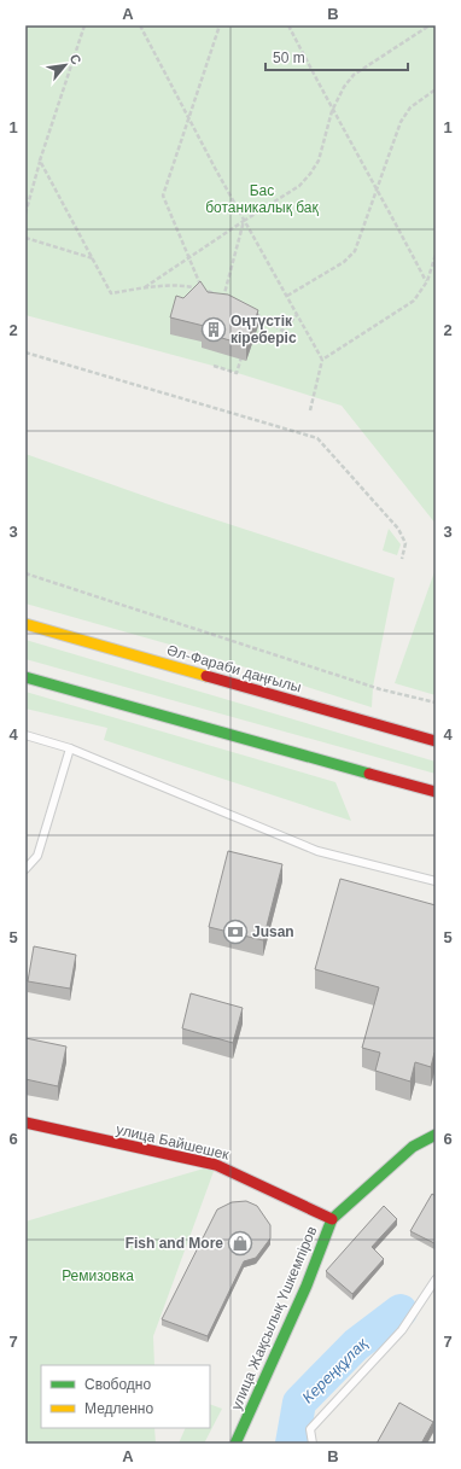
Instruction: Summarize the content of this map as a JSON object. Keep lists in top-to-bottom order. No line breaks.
{"streets":{"main road":["Әл-Фараби даңғылы","улица Байшешек","улица Жақсылық Үшкемпіров"]},"crossings":[["улица Байшешек","улица Жақсылық Үшкемпіров"]],"water":["Кереңқұлақ"],"parks":["Бас ботаникалық бақ","Ремизовка"],"places":{"building":["Оңтүстік кіреберіс"],"bank":["Jusan"],"shop":["Fish and More"]},"legend":["Свободно","Медленно"],"scale_bar":"50 m","north":"top right","grid":{"columns":["A","B"],"rows":["1","2","3","4","5","6","7"]}}
